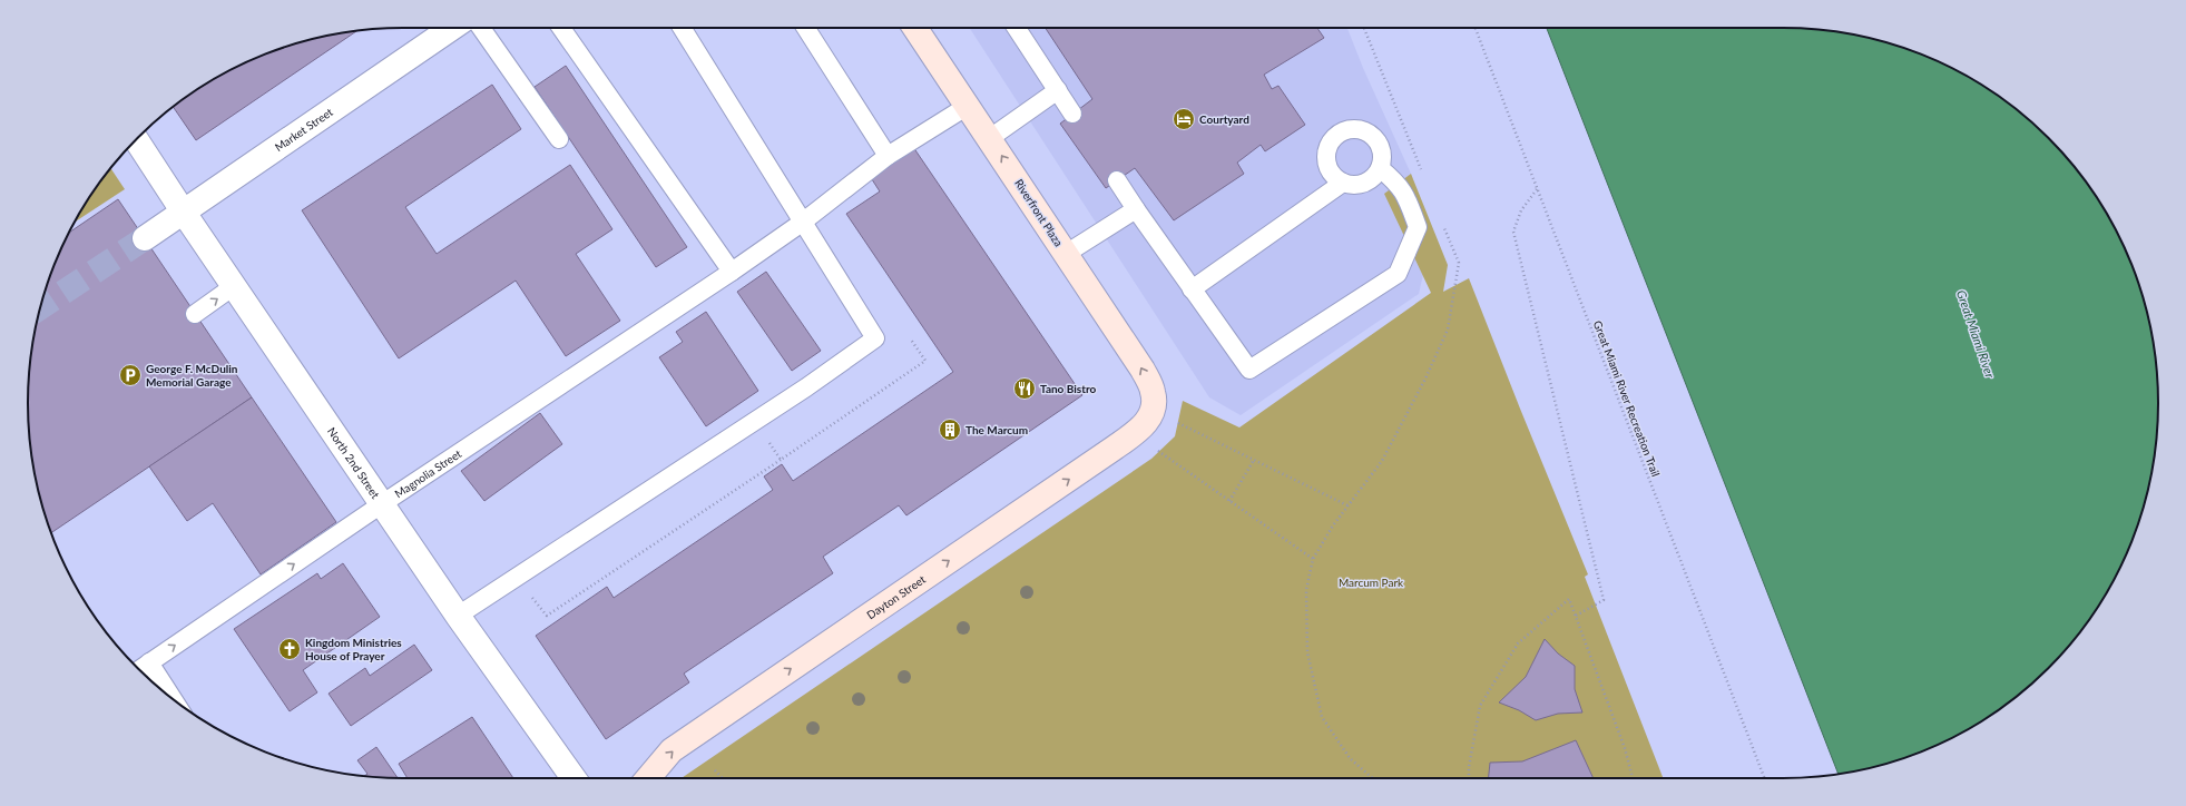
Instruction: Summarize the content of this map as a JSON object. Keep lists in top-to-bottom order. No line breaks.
{"streets":{"street":["Market Street","Riverfront Plaza","North 2nd Street","Dayton Street"],"lane":["Magnolia Street"],"path":["Great Miami River Recreation Trail"]},"crossings":[["Market Street","North 2nd Street"],["Riverfront Plaza","Magnolia Street"],["Riverfront Plaza","Dayton Street"],["North 2nd Street","Magnolia Street"]],"one_way":["Riverfront Plaza","Dayton Street"],"water":["Great Miami River"],"parks":["Marcum Park"],"places":{"hotel":["Courtyard"],"parking":["George F. McDulin Memorial Garage"],"restaurant":["Tano Bistro"],"building":["The Marcum"],"church":["Kingdom Ministries House of Prayer"]}}
